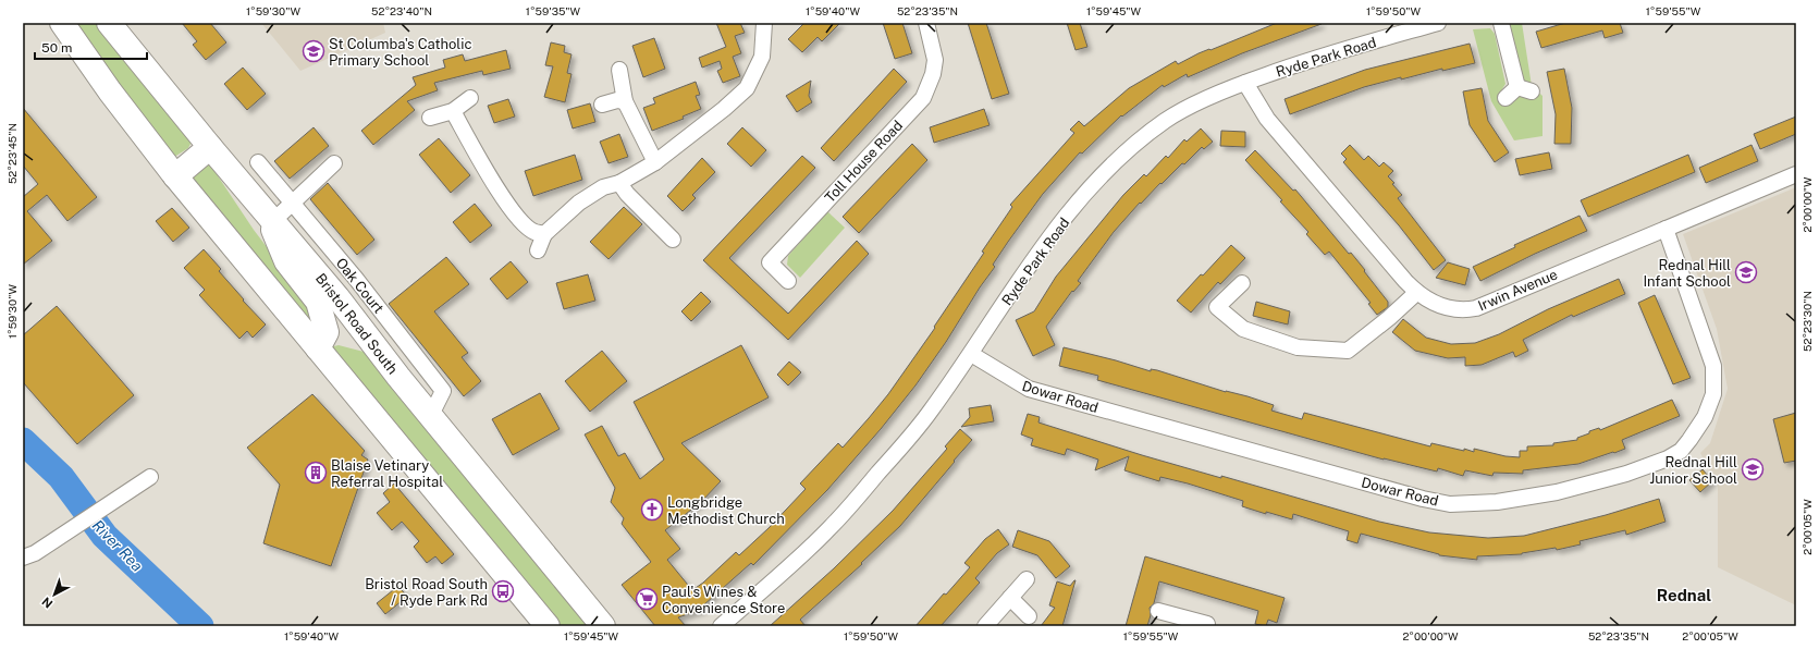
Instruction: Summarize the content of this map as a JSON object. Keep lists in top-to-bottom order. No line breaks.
{"streets":{"highway":["Bristol Road South"],"street":["Ryde Park Road","Toll House Road","Oak Court","Irwin Avenue","Dowar Road"]},"crossings":[["Ryde Park Road","Irwin Avenue"],["Ryde Park Road","Dowar Road"],["Oak Court","Bristol Road South"],["Irwin Avenue","Dowar Road"]],"districts":["Rednal"],"water":["River Rea"],"places":{"school or university":["St Columba's Catholic Primary School","Rednal Hill Infant School","Rednal Hill Junior School"],"building":["Blaise Vetinary Referral Hospital"],"church":["Longbridge Methodist Church"],"bus stop":["Bristol Road South / Ryde Park Rd"],"supermarket":["Paul's Wines & Convenience Store"]},"scale_bar":"50 m","north":"bottom left","coordinates":["1°59'30\"W","52°23'40\"N","1°59'35\"W","1°59'40\"W","52°23'35\"N","1°59'45\"W","1°59'50\"W","1°59'55\"W","52°23'45\"N","2°00'00\"W","52°23'30\"N","2°00'05\"W"]}
